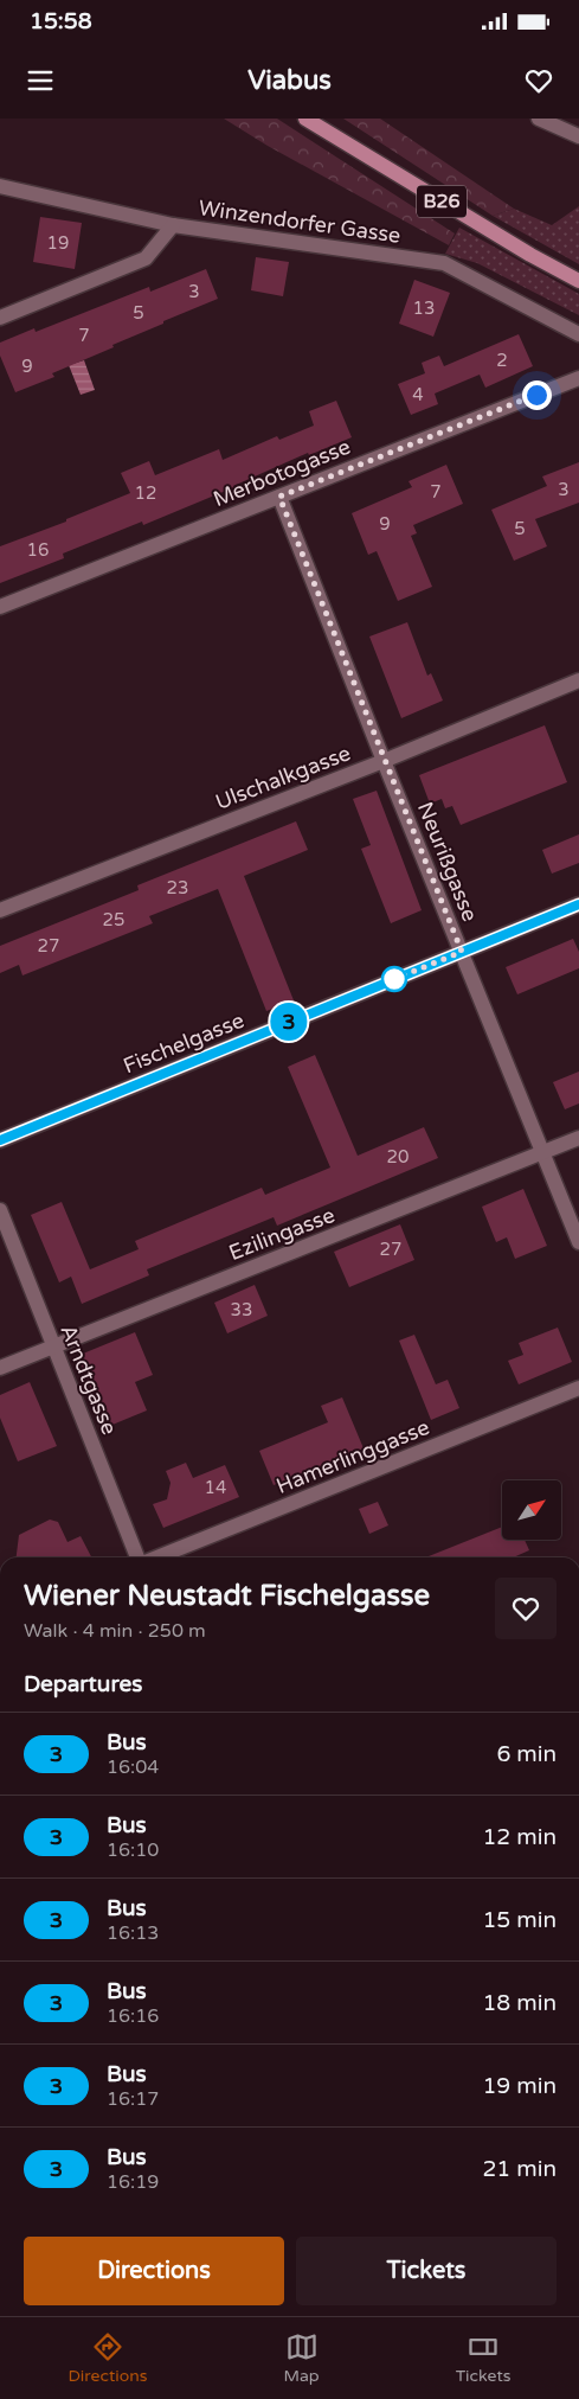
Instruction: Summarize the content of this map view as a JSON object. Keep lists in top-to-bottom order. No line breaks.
{"streets":{"main road":["B26"],"street":["Winzendorfer Gasse","Merbotogasse","Ulschalkgasse","Neurißgasse","Fischelgasse","Ezilingasse","Arndtgasse","Hamerlinggasse"]},"crossings":[["Merbotogasse","Neurißgasse"],["Ulschalkgasse","Neurißgasse"],["Neurißgasse","Fischelgasse"],["Neurißgasse","Ezilingasse"],["Ezilingasse","Arndtgasse"]],"lines":["bus line 3"],"house_numbers":["19","3","13","5","7","2","9","4","3","7","12","9","5","16","23","25","27","20","27","33","14"],"north":"top right","page":{"status":"15:58","header":"Viabus","on_map":"3","heading":[["Wiener Neustadt Fischelgasse","Walk · 4 min · 250 m"],"Departures"],"list":[{"mark":"3","name":"Bus","note":"16:04","value":"6 min"},{"mark":"3","name":"Bus","note":"16:10","value":"12 min"},{"mark":"3","name":"Bus","note":"16:13","value":"15 min"},{"mark":"3","name":"Bus","note":"16:16","value":"18 min"},{"mark":"3","name":"Bus","note":"16:17","value":"19 min"},{"mark":"3","name":"Bus","note":"16:19","value":"21 min"}],"buttons":["Directions","Tickets"],"tabs":["Directions","Map","Tickets"]}}
